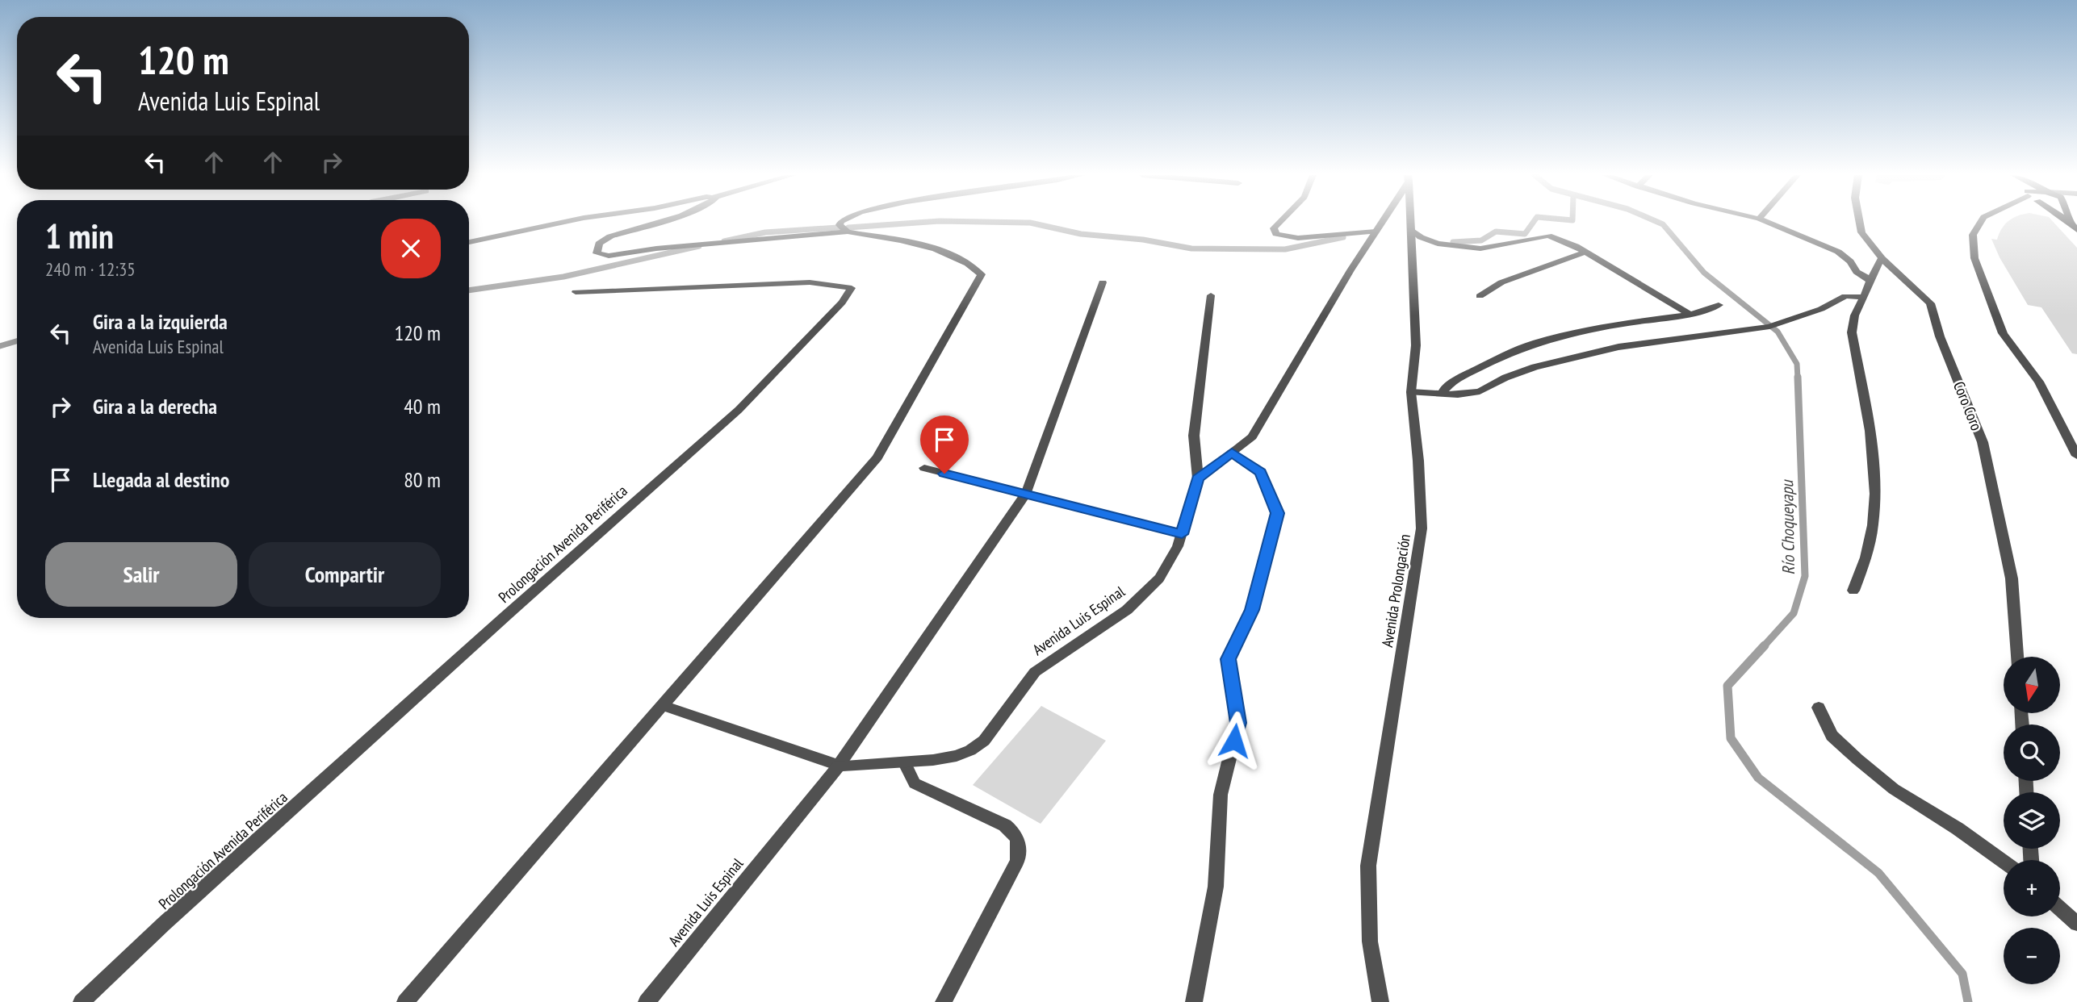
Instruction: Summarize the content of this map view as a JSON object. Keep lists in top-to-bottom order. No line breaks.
{"streets":{"street":["Coro Coro","Prolongación Avenida Periférica","Avenida Prolongación","Avenida Luis Espinal"]},"water":["Río Choqueyapu"],"north":"bottom","page":{"turn":["120 m","Avenida Luis Espinal"],"heading":["1 min","240 m · 12:35"],"list":[{"name":"Gira a la izquierda","note":"Avenida Luis Espinal","value":"120 m"},{"name":"Gira a la derecha","value":"40 m"},{"name":"Llegada al destino","value":"80 m"}],"buttons":["Salir","Compartir"],"map_buttons":["+","−"]}}
